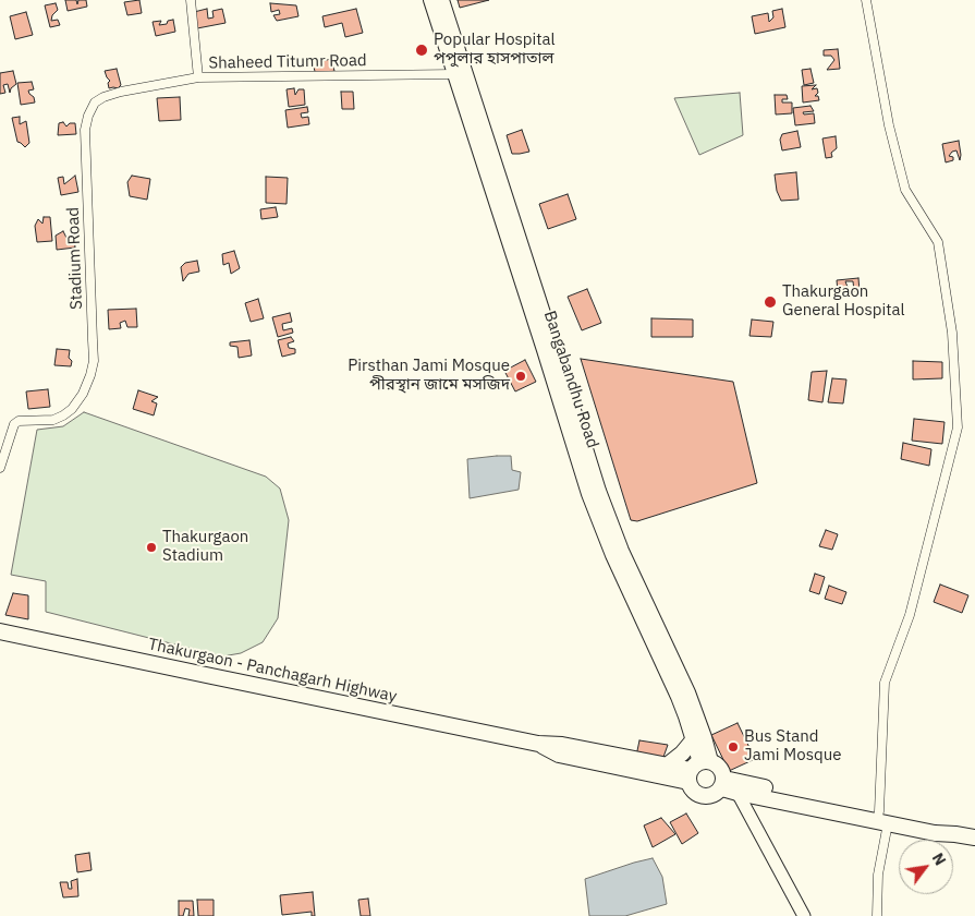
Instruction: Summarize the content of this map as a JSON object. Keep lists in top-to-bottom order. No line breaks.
{"streets":{"highway":["Thakurgaon - Panchagarh Highway"],"main road":["Bangabandhu Road"],"street":["Shaheed Titumr Road","Stadium Road"]},"crossings":[["Shaheed Titumr Road","Stadium Road"],["Shaheed Titumr Road","Bangabandhu Road"],["Bangabandhu Road","Thakurgaon - Panchagarh Highway"]],"places":["Popular Hospital পপুলার হাসপাতাল","Thakurgaon General Hospital","Pirsthan Jami Mosque পীরস্থান জামে মসজিদ","Thakurgaon Stadium","Bus Stand Jami Mosque"],"north":"top right"}
